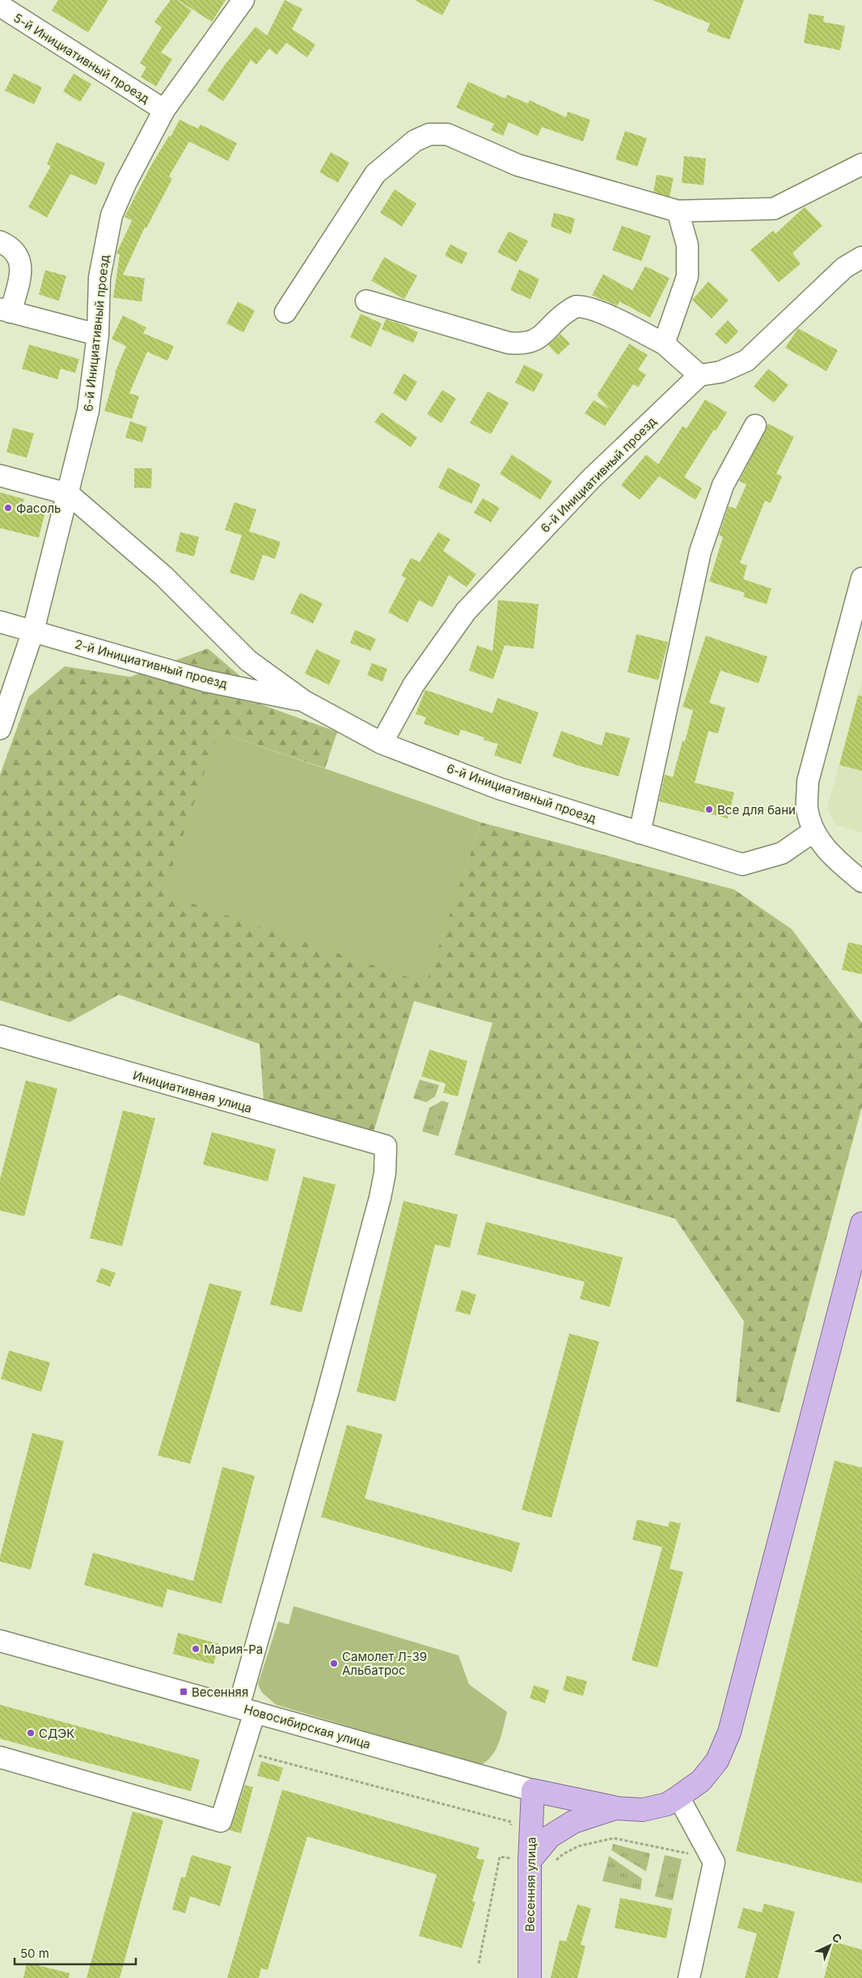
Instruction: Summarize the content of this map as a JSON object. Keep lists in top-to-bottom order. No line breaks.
{"streets":{"main road":["Новосибирская улица","Весенняя улица"],"street":["5-й Инициативный проезд","6-й Инициативный проезд","2-й Инициативный проезд","Инициативная улица"]},"crossings":[["5-й Инициативный проезд","6-й Инициативный проезд"],["6-й Инициативный проезд","2-й Инициативный проезд"],["Инициативная улица","Новосибирская улица"],["Новосибирская улица","Весенняя улица"]],"places":{"other":["Фасоль","Все для бани","Мария-Ра","Самолет Л-39 Альбатрос","СДЭК"],"transit":["Весенняя"]},"scale_bar":"50 m","north":"top right"}
